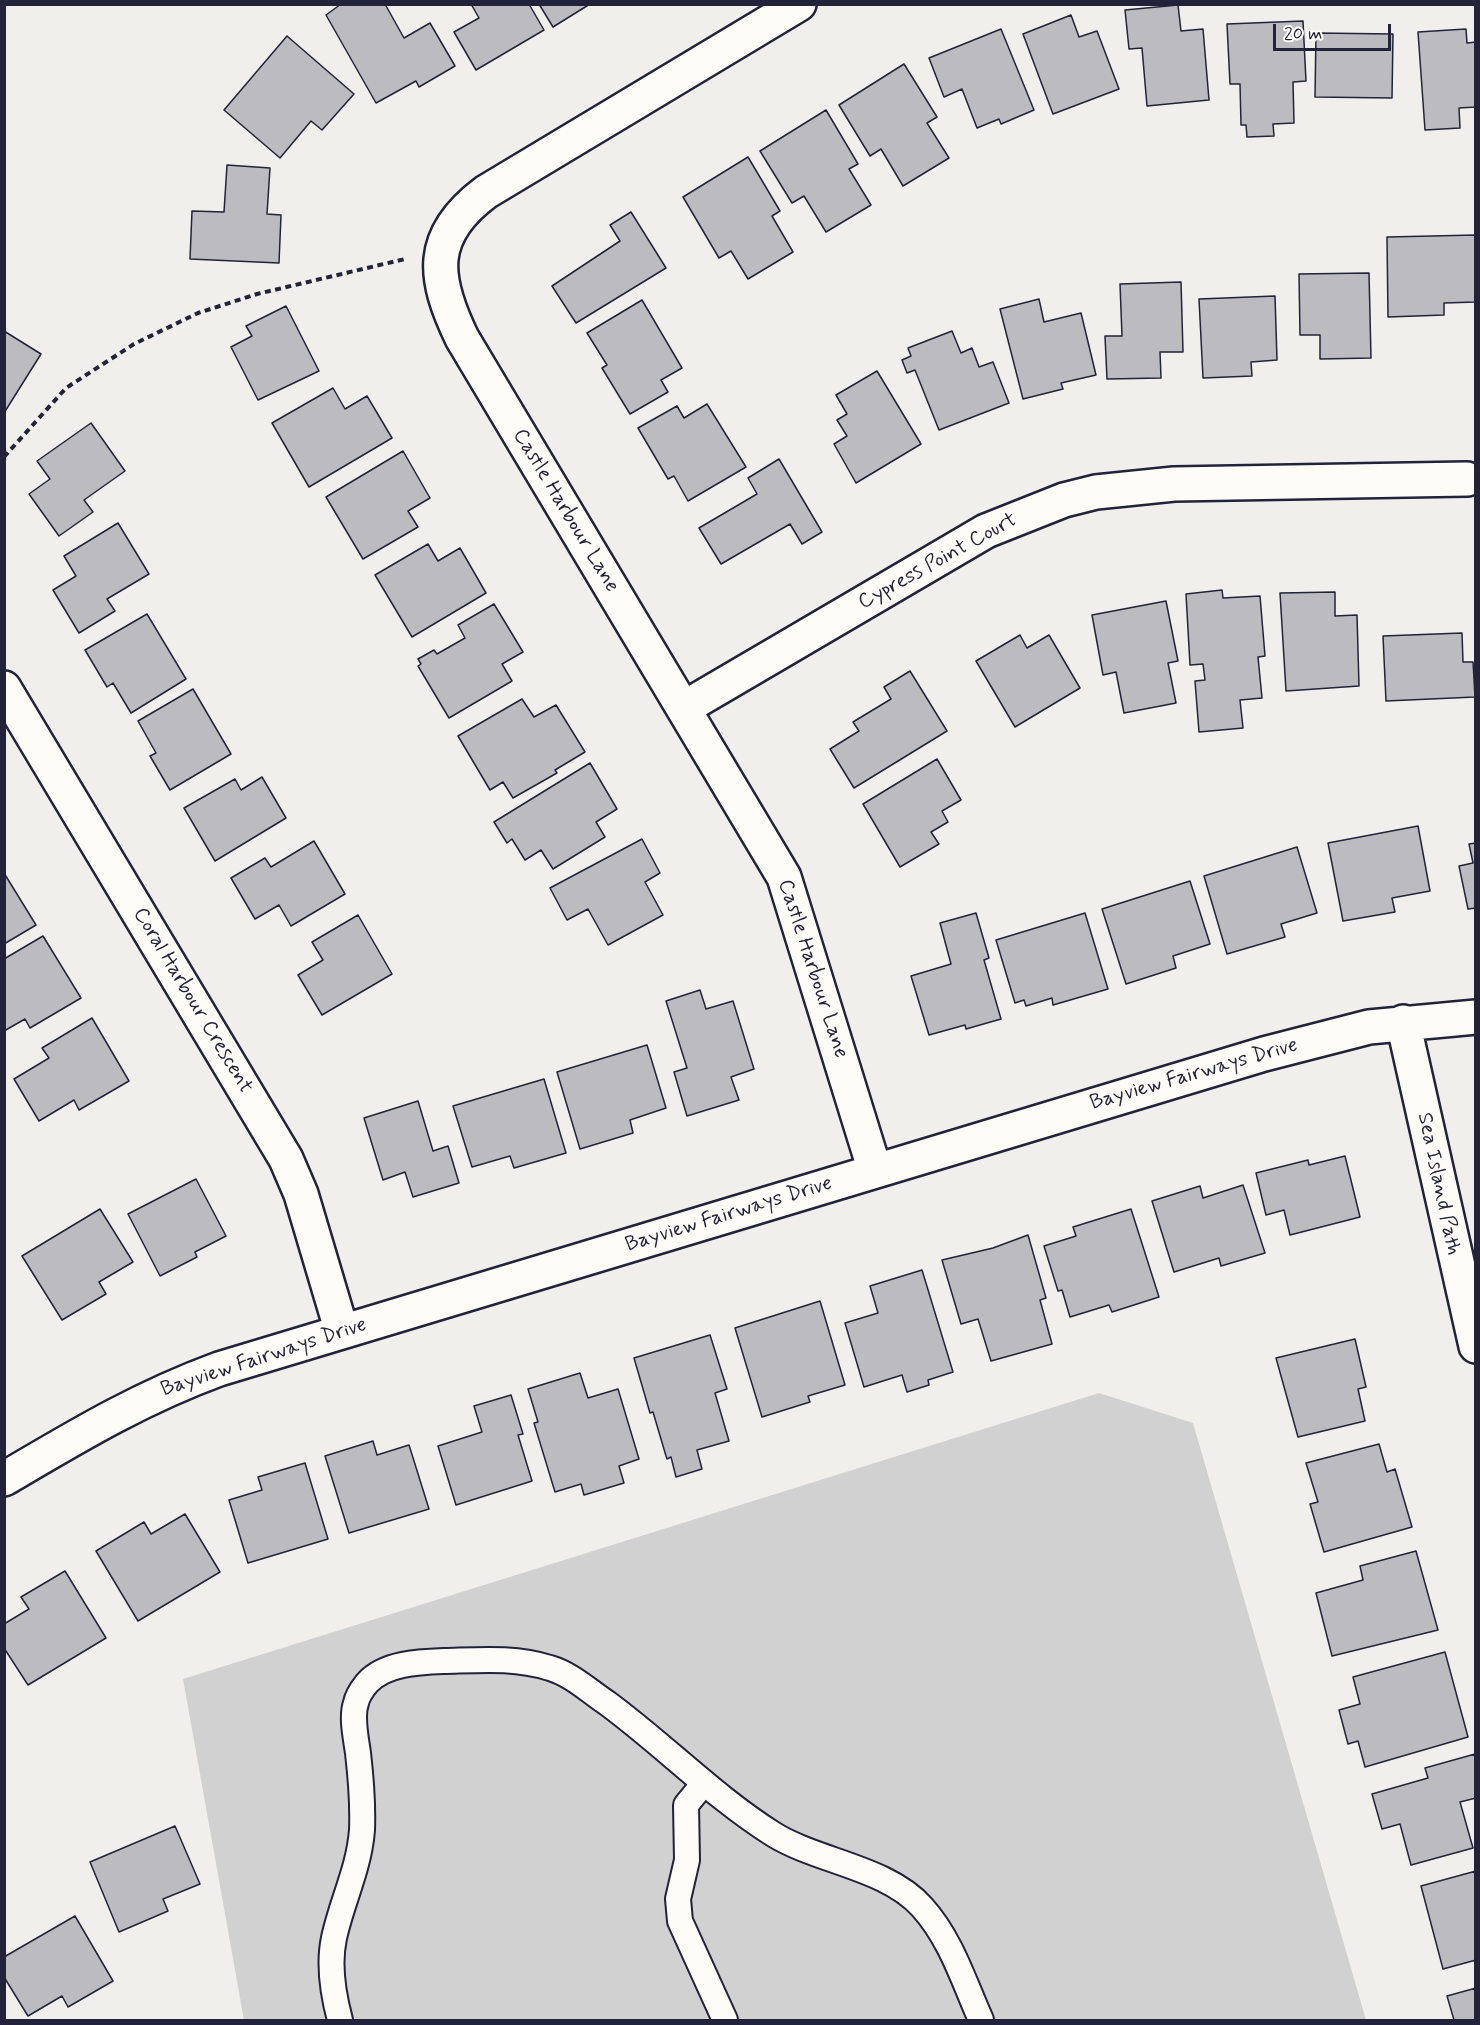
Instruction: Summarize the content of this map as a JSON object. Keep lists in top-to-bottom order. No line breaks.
{"streets":{"street":["Castle Harbour Lane","Cypress Point Court","Coral Harbour Crescent","Bayview Fairways Drive","Sea Island Path"]},"crossings":[["Castle Harbour Lane","Cypress Point Court"],["Castle Harbour Lane","Bayview Fairways Drive"],["Coral Harbour Crescent","Bayview Fairways Drive"],["Bayview Fairways Drive","Sea Island Path"]],"scale_bar":"20 m"}
